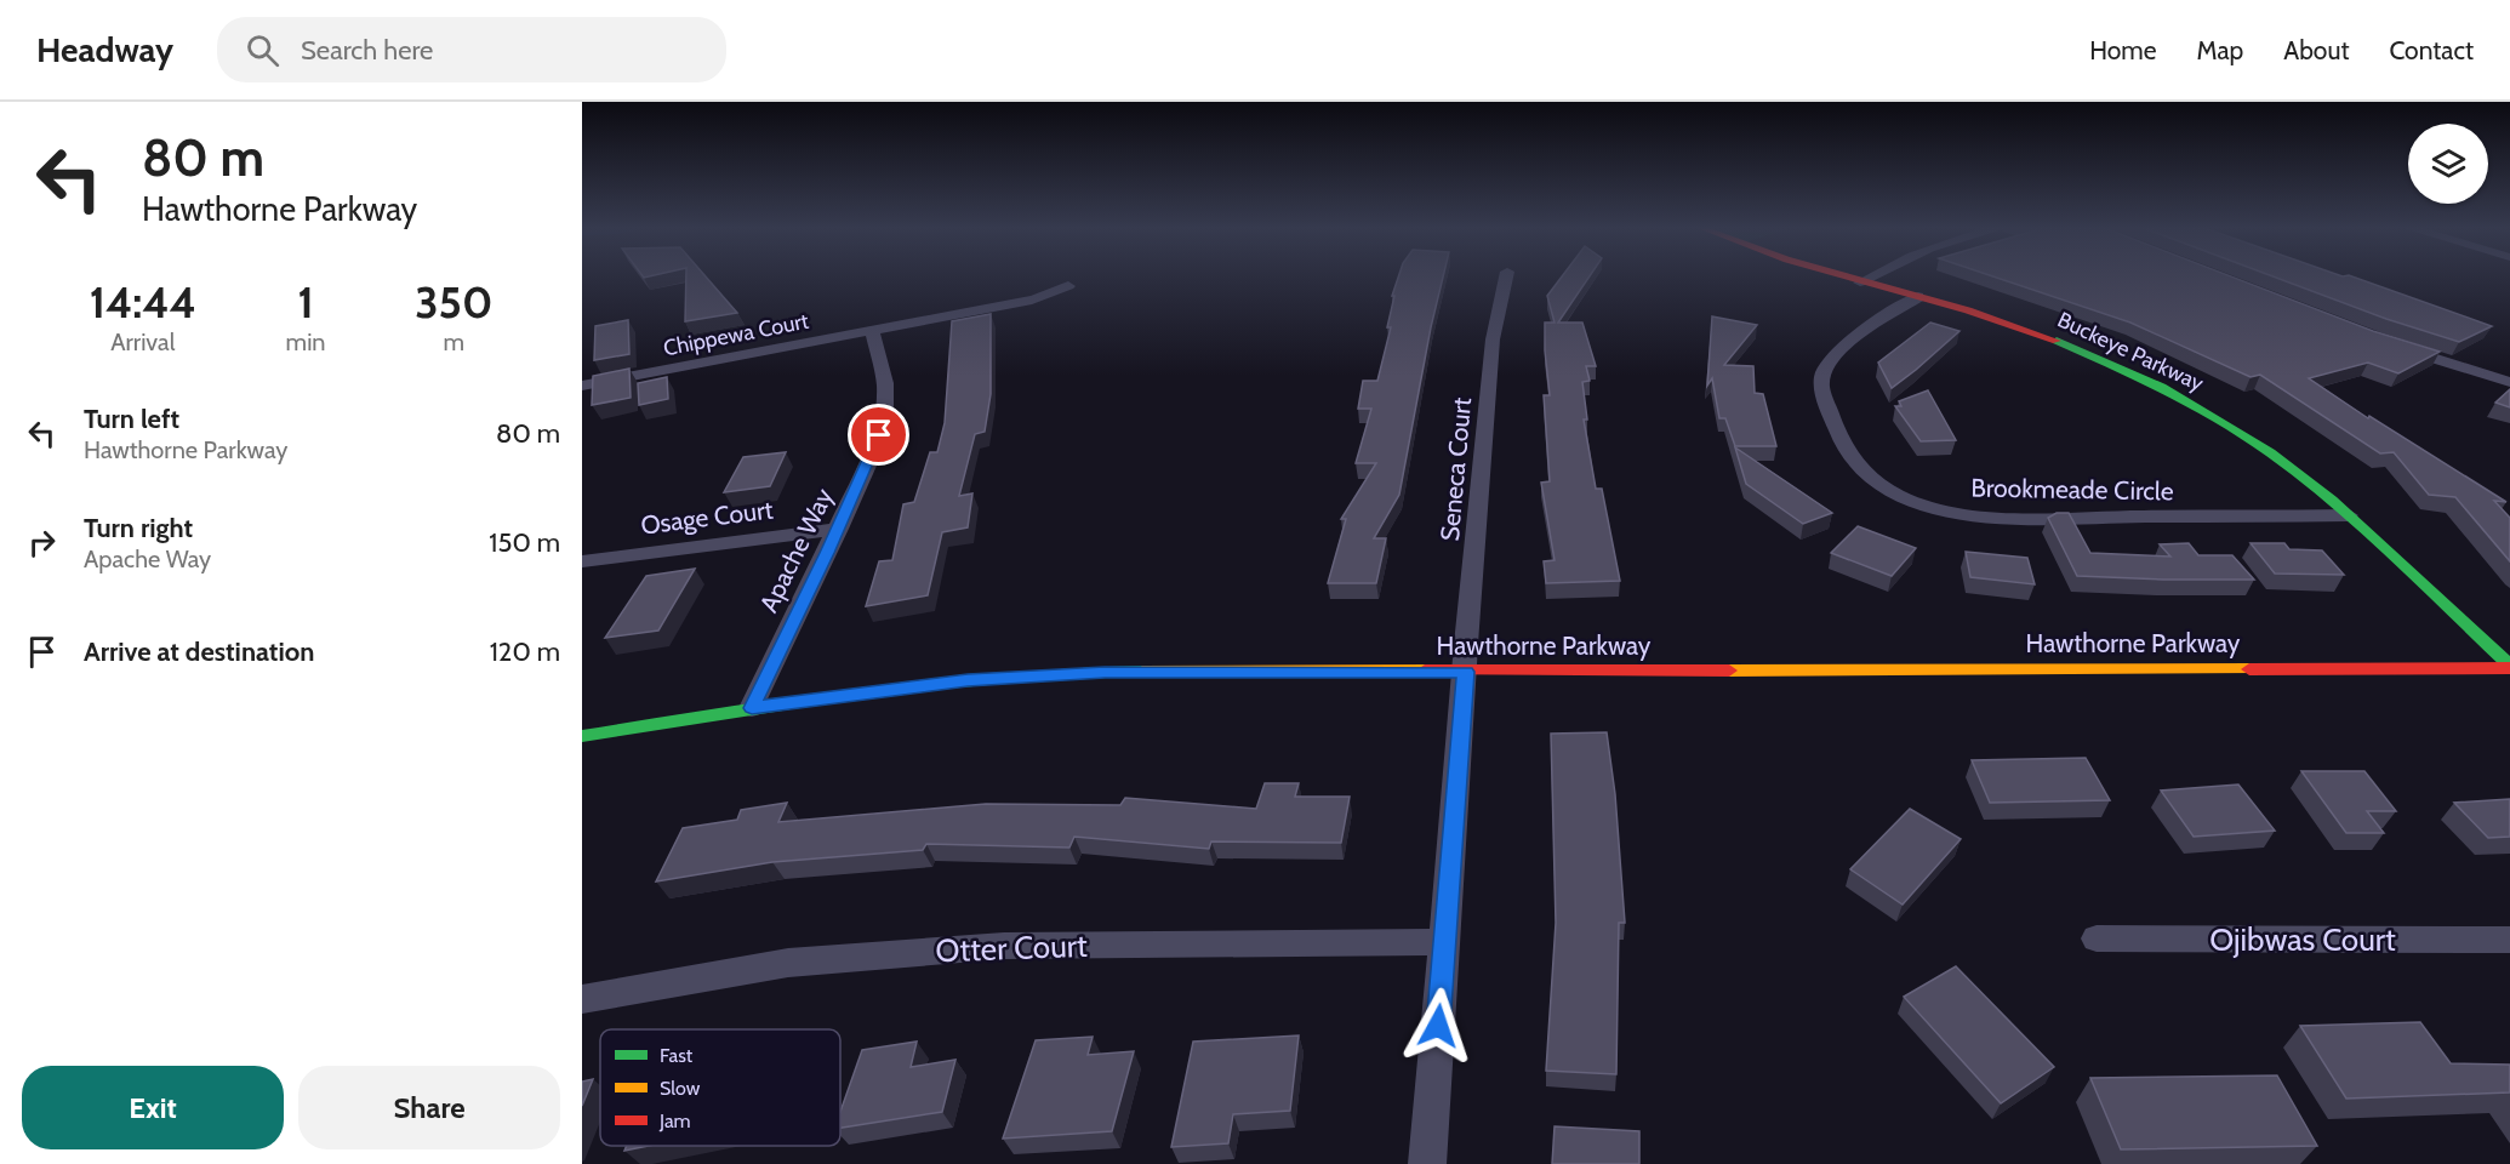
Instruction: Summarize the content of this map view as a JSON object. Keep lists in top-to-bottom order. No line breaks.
{"streets":{"street":["Chippewa Court","Buckeye Parkway","Seneca Court","Brookmeade Circle","Osage Court","Apache Way","Hawthorne Parkway","Ojibwas Court","Otter Court"]},"crossings":[["Chippewa Court","Apache Way"],["Buckeye Parkway","Brookmeade Circle"],["Buckeye Parkway","Hawthorne Parkway"],["Seneca Court","Hawthorne Parkway"],["Seneca Court","Otter Court"],["Osage Court","Apache Way"],["Apache Way","Hawthorne Parkway"]],"legend":["Fast","Slow","Jam"],"page":{"header":"Headway","search":"Search here","nav":["Home","Map","About","Contact"],"turn":["80 m","Hawthorne Parkway"],"eta":["14:44","Arrival","1","min","350","m"],"list":[{"name":"Turn left","note":"Hawthorne Parkway","value":"80 m"},{"name":"Turn right","note":"Apache Way","value":"150 m"},{"name":"Arrive at destination","value":"120 m"}],"buttons":["Exit","Share"]}}
